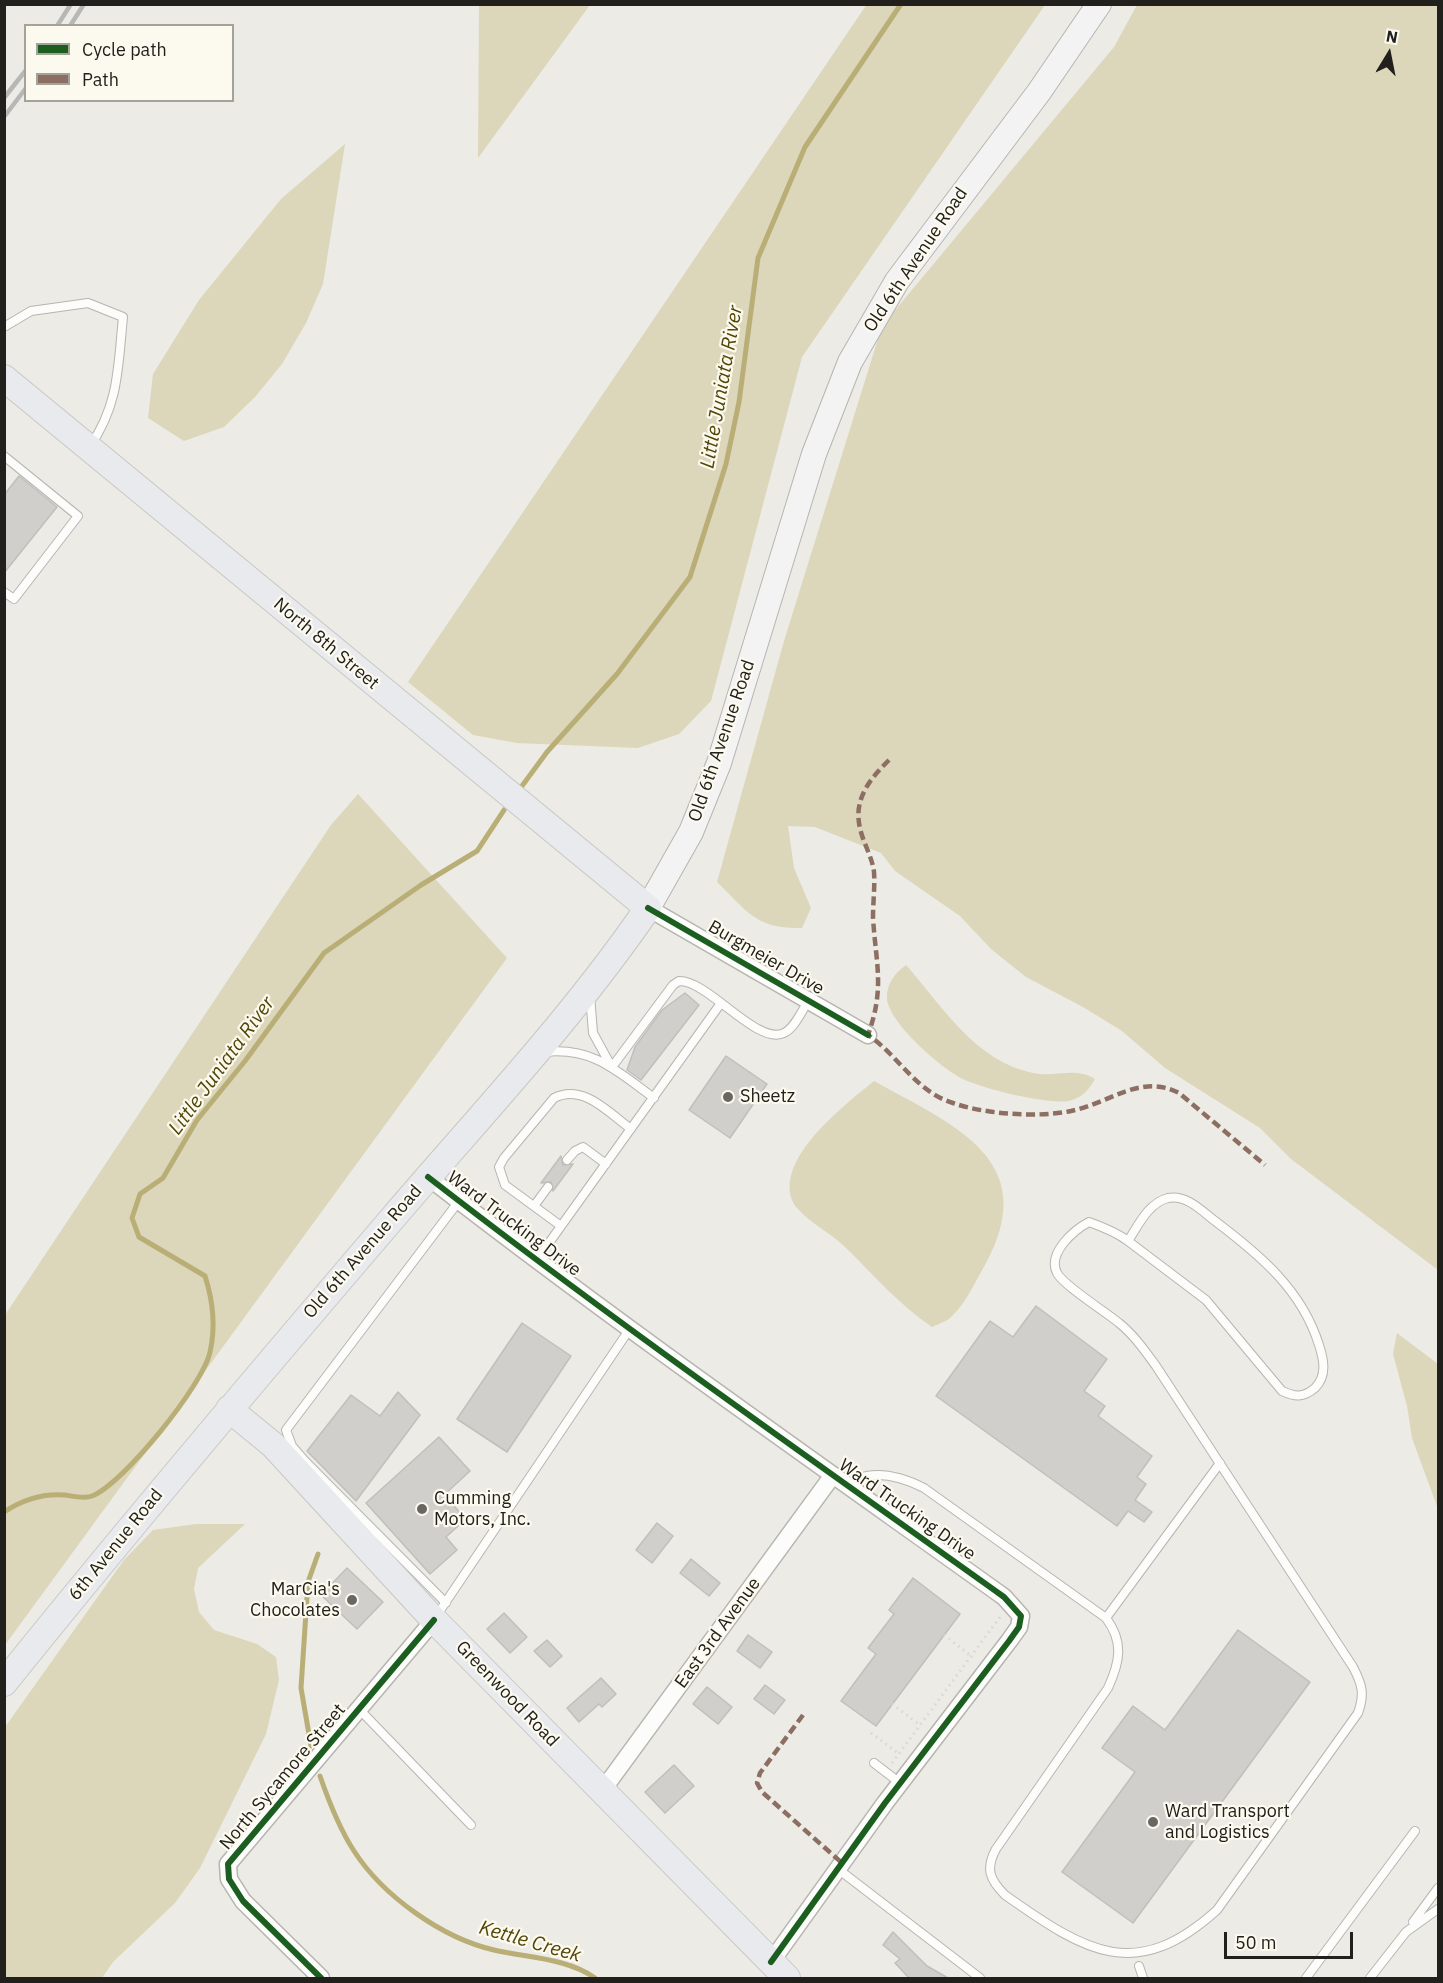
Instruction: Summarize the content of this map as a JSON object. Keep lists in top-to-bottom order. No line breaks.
{"streets":{"main road":["Old 6th Avenue Road","North 8th Street","6th Avenue Road","Greenwood Road"],"street":["Burgmeier Drive","Ward Trucking Drive","East 3rd Avenue","North Sycamore Street"]},"crossings":[["Old 6th Avenue Road","North 8th Street"],["Old 6th Avenue Road","Burgmeier Drive"],["Old 6th Avenue Road","Ward Trucking Drive"],["Old 6th Avenue Road","6th Avenue Road"],["Old 6th Avenue Road","Greenwood Road"],["North 8th Street","Burgmeier Drive"],["Ward Trucking Drive","East 3rd Avenue"],["6th Avenue Road","Greenwood Road"],["East 3rd Avenue","Greenwood Road"],["Greenwood Road","North Sycamore Street"]],"water":["Little Juniata River","Kettle Creek"],"places":["Sheetz","Cumming Motors, Inc.","MarCia's Chocolates","Ward Transport and Logistics"],"legend":["Cycle path","Path"],"scale_bar":"50 m","north":"top"}
